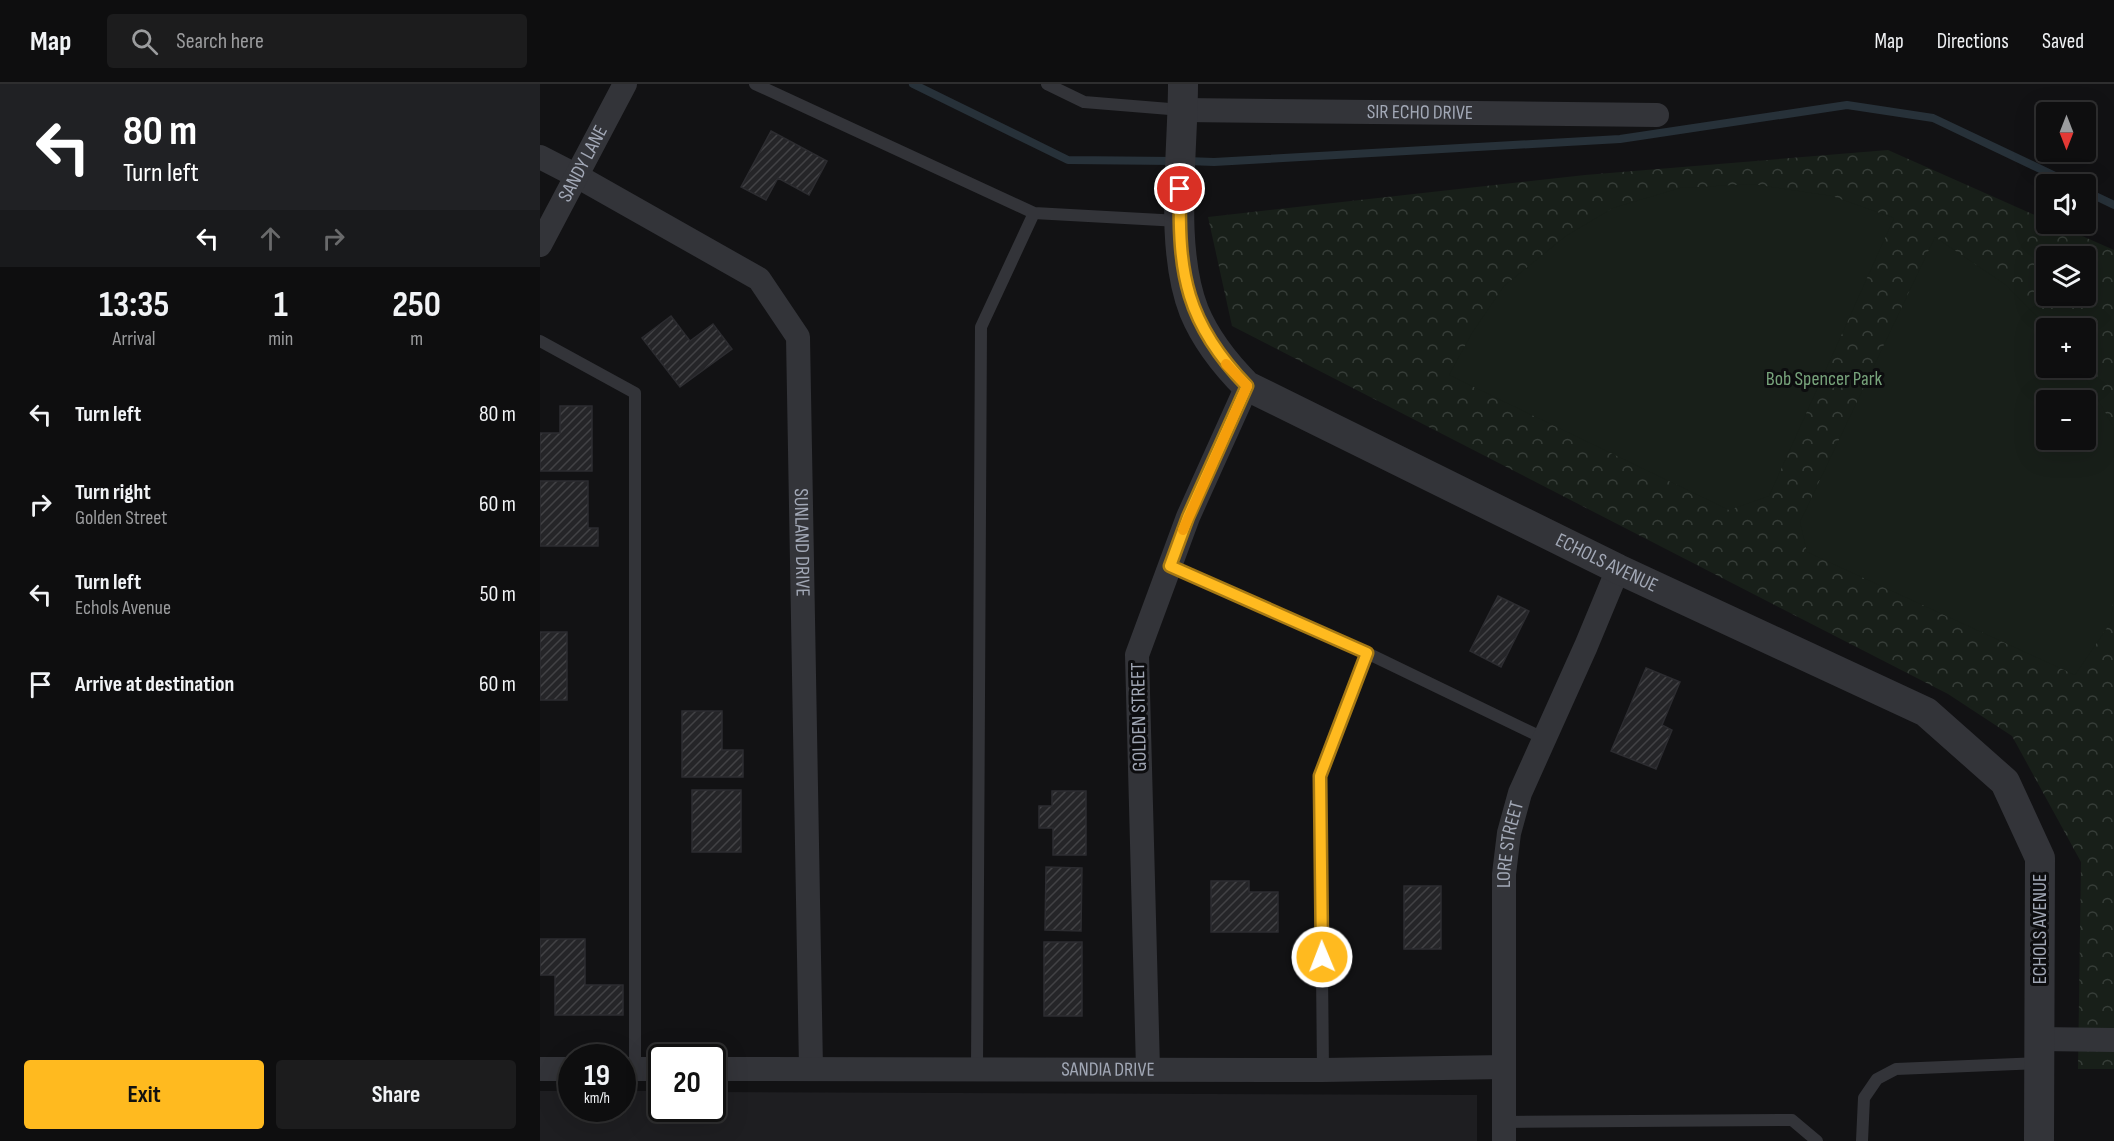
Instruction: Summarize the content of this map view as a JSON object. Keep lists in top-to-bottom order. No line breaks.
{"streets":{"street":["SIR ECHO DRIVE","SANDY LANE","SUNLAND DRIVE","ECHOLS AVENUE","GOLDEN STREET","LORE STREET","SANDIA DRIVE"]},"crossings":[["SIR ECHO DRIVE","ECHOLS AVENUE"],["SANDY LANE","SUNLAND DRIVE"],["SUNLAND DRIVE","SANDIA DRIVE"],["ECHOLS AVENUE","GOLDEN STREET"],["ECHOLS AVENUE","LORE STREET"],["GOLDEN STREET","SANDIA DRIVE"],["LORE STREET","SANDIA DRIVE"]],"parks":["Bob Spencer Park"],"north":"bottom","page":{"header":"Map","search":"Search here","nav":["Map","Directions","Saved"],"turn":["80 m","Turn left"],"map_buttons":["+","−"],"eta":["13:35","Arrival","1","min","250","m"],"list":[{"name":"Turn left","value":"80 m"},{"name":"Turn right","note":"Golden Street","value":"60 m"},{"name":"Turn left","note":"Echols Avenue","value":"50 m"},{"name":"Arrive at destination","value":"60 m"}],"speed":"19 km/h","limit":"20","buttons":["Exit","Share"]}}
